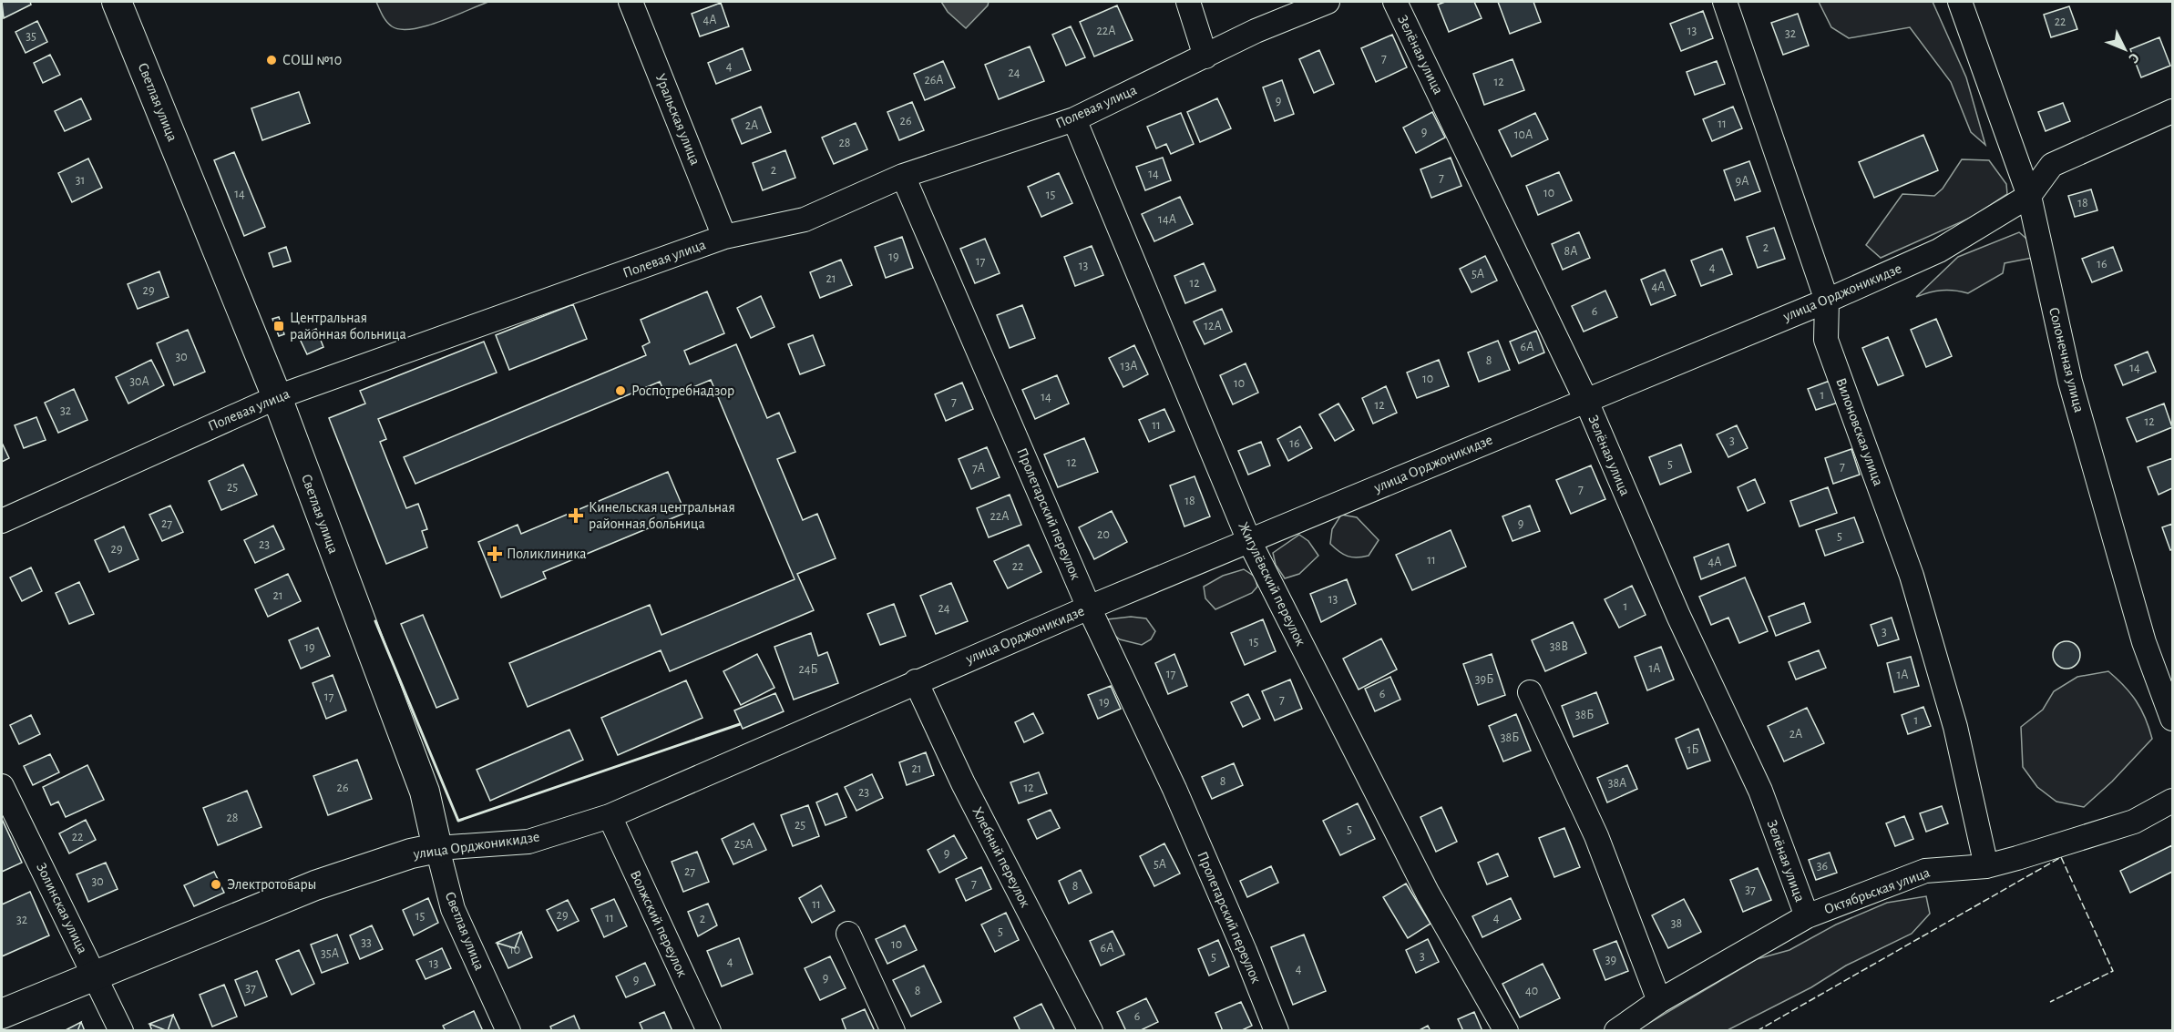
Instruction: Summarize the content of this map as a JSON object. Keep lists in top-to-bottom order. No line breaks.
{"streets":{"main road":["Светлая улица","улица Орджоникидзе"],"street":["Зелёная улица","Полевая улица","Уральская улица","Солонечная улица","Вилоновская улица","Пролетарский переулок","Жигулёвский переулок","Хлебный переулок","Октябрьская улица","Золинская улица","Волжский переулок"]},"crossings":[["Зелёная улица","улица Орджоникидзе"],["Зелёная улица","Октябрьская улица"],["Светлая улица","Полевая улица"],["Светлая улица","улица Орджоникидзе"],["Полевая улица","Уральская улица"],["Полевая улица","Пролетарский переулок"],["Полевая улица","Жигулёвский переулок"],["улица Орджоникидзе","Солонечная улица"],["улица Орджоникидзе","Вилоновская улица"],["улица Орджоникидзе","Пролетарский переулок"],["улица Орджоникидзе","Жигулёвский переулок"],["улица Орджоникидзе","Хлебный переулок"],["улица Орджоникидзе","Золинская улица"],["улица Орджоникидзе","Волжский переулок"],["Вилоновская улица","Октябрьская улица"]],"places":{"other":["СОШ №10","Роспотребнадзор","Электротовары"],"transit":["Центральная районная больница"],"health":["Кинельская центральная районная больница","Поликлиника"]},"house_numbers":["4А","22","22А","13","32","35","7","4","24","26А","12","9","26","11","2А","9","10А","28","2","14","7","31","9А","10","14","15","18","14А","2","8А","19","17","16","13","4","5А","21","12","4А","29","6","12А","6А","30","8","13А","14","10","30А","10","1","14","7","12","32","12","11","3","16","12","5","7","7А","25","7","18","22А","27","9","20","5","23","29","11","4А","22","21","13","1","24","3","15","38В","19","1А","24Б","17","1А","39Б","6","17","7","19","38Б","1","2А","38Б","1Б","21","8","38А","26","12","23","28","25","5","22","25А","9","5А","36","27","30","7","8","37","11","29","15","11","4","2","32","38","5","33","10","6А","10","35А","3","5","39","4","13","4","9","9","37","8","40","6"],"north":"bottom right"}
